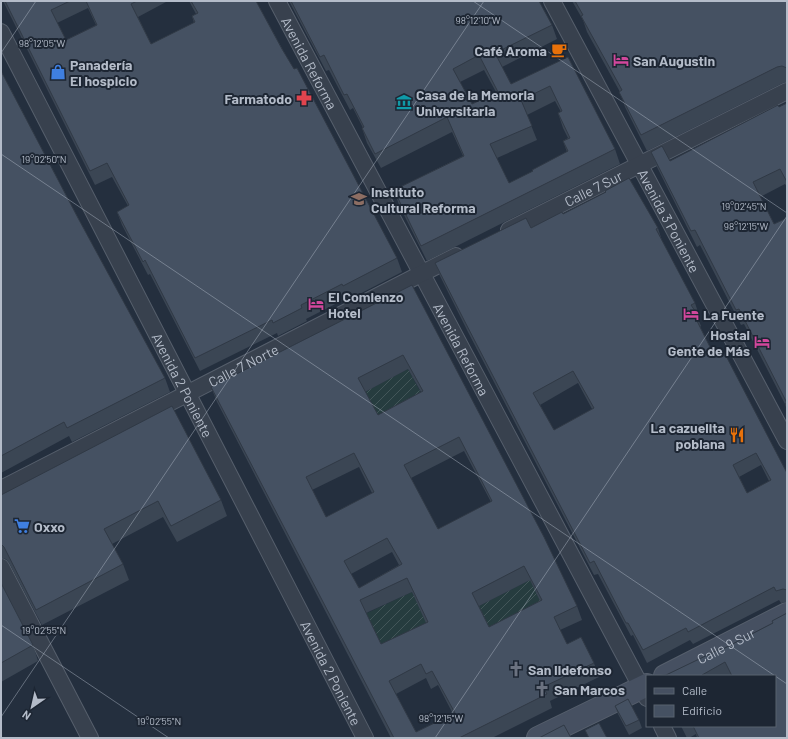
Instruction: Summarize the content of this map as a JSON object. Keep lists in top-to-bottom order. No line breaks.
{"streets":{"street":["Avenida Reforma","Calle 7 Sur","Avenida 3 Poniente","Calle 7 Norte","Avenida 2 Poniente","Calle 9 Sur"]},"crossings":[["Avenida Reforma","Calle 7 Norte"],["Calle 7 Sur","Avenida 3 Poniente"],["Calle 7 Norte","Avenida 2 Poniente"]],"places":{"cafe":["Café Aroma"],"hotel":["San Augustin","El Comienzo Hotel","La Fuente","Hostal Gente de Más"],"shop":["Panadería El hospicio"],"pharmacy":["Farmatodo"],"museum":["Casa de la Memoria Universitaria"],"school or university":["Instituto Cultural Reforma"],"restaurant":["La cazuelita poblana"],"supermarket":["Oxxo"],"church":["San Ildefonso","San Marcos"]},"legend":["Calle","Edificio"],"north":"bottom left","coordinates":["98°12'10\"W","98°12'05\"W","19°02'50\"N","19°02'45\"N","98°12'15\"W","19°02'55\"N"]}
